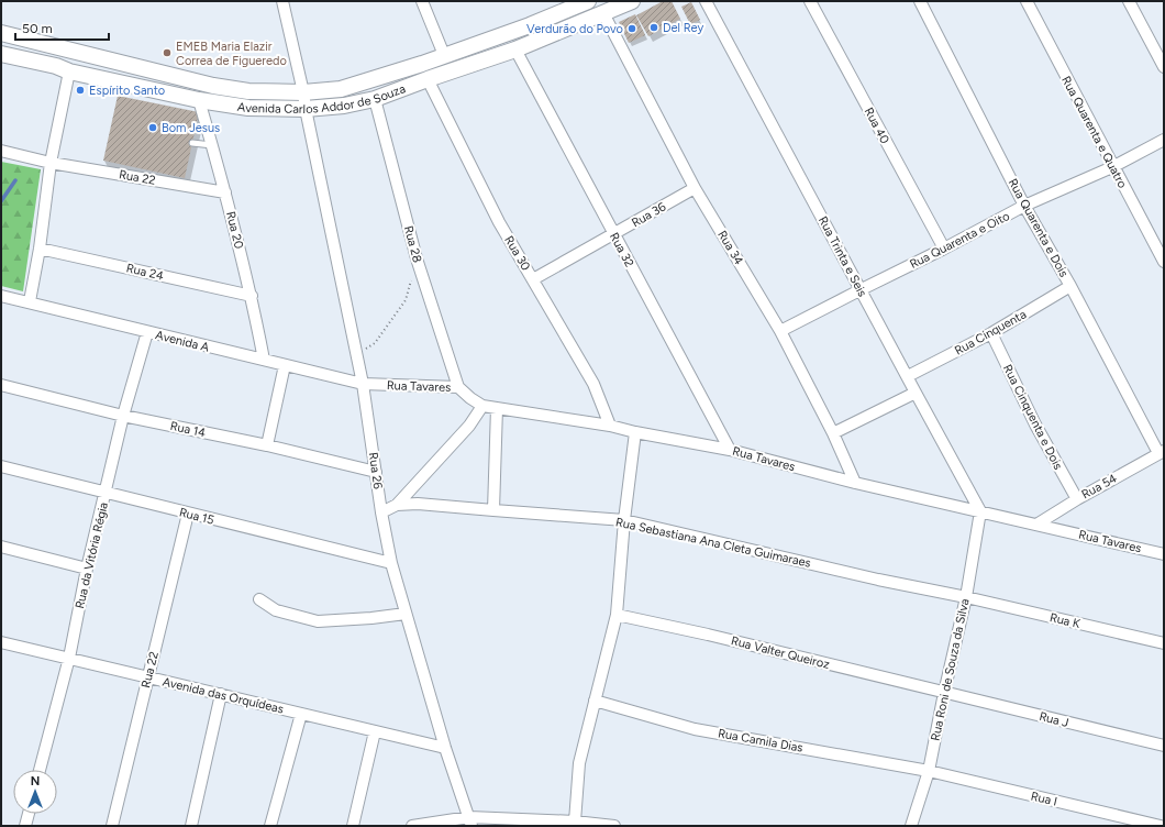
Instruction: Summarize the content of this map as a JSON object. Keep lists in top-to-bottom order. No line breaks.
{"streets":{"street":["Avenida Carlos Addor de Souza","Rua 40","Rua Quarenta e Quatro","Rua 22","Rua 36","Rua Quarenta e Dois","Rua 20","Rua Quarenta e Oito","Rua 28","Rua 34","Rua 32","Rua 30","Rua Trinta e Seis","Rua 24","Rua Cinquenta","Avenida A","Rua Tavares","Rua Cinquenta e Dois","Rua 14","Rua 26","Rua 54","Rua 15","Rua Sebastiana Ana Cleta Guimaraes","Rua da Vitória Régia","Rua K","Rua Valter Queiroz","Rua Roni de Souza da Silva","Avenida das Orquídeas","Rua J","Rua Camila Dias","Rua I"]},"crossings":[["Avenida Carlos Addor de Souza","Rua 20"],["Avenida Carlos Addor de Souza","Rua 28"],["Avenida Carlos Addor de Souza","Rua 34"],["Avenida Carlos Addor de Souza","Rua 32"],["Avenida Carlos Addor de Souza","Rua 30"],["Avenida Carlos Addor de Souza","Rua 26"],["Rua 40","Rua Quarenta e Oito"],["Rua Quarenta e Quatro","Rua Quarenta e Oito"],["Rua 22","Rua 20"],["Rua 22","Rua 15"],["Rua 22","Avenida das Orquídeas"],["Rua 36","Rua 34"],["Rua 36","Rua 32"],["Rua 36","Rua 30"],["Rua Quarenta e Dois","Rua Quarenta e Oito"],["Rua Quarenta e Dois","Rua Cinquenta"],["Rua Quarenta e Dois","Rua 54"],["Rua 20","Rua 24"],["Rua 20","Avenida A"],["Rua Quarenta e Oito","Rua 34"],["Rua Quarenta e Oito","Rua Trinta e Seis"],["Rua 28","Rua Tavares"],["Rua 34","Rua Tavares"],["Rua 32","Rua Tavares"],["Rua 30","Rua Tavares"],["Rua Trinta e Seis","Rua Cinquenta"],["Rua Trinta e Seis","Rua Tavares"],["Rua Trinta e Seis","Rua Roni de Souza da Silva"],["Rua Cinquenta","Rua Cinquenta e Dois"],["Avenida A","Rua Tavares"],["Avenida A","Rua 26"],["Avenida A","Rua da Vitória Régia"],["Rua Tavares","Rua 26"],["Rua Tavares","Rua 54"],["Rua Tavares","Rua Roni de Souza da Silva"],["Rua Cinquenta e Dois","Rua 54"],["Rua 14","Rua 26"],["Rua 14","Rua da Vitória Régia"],["Rua 26","Rua 15"],["Rua 26","Rua Sebastiana Ana Cleta Guimaraes"],["Rua 26","Avenida das Orquídeas"],["Rua 15","Rua da Vitória Régia"],["Rua Sebastiana Ana Cleta Guimaraes","Rua K"],["Rua Sebastiana Ana Cleta Guimaraes","Rua Roni de Souza da Silva"],["Rua da Vitória Régia","Avenida das Orquídeas"],["Rua K","Rua Roni de Souza da Silva"],["Rua Valter Queiroz","Rua Roni de Souza da Silva"],["Rua Valter Queiroz","Rua J"],["Rua Roni de Souza da Silva","Rua J"],["Rua Roni de Souza da Silva","Rua Camila Dias"],["Rua Roni de Souza da Silva","Rua I"],["Rua Camila Dias","Rua I"]],"places":["Del Rey","Verdurão do Povo","EMEB Maria Elazir Correa de Figueredo","Espírito Santo","Bom Jesus"],"scale_bar":"50 m","north":"top"}
